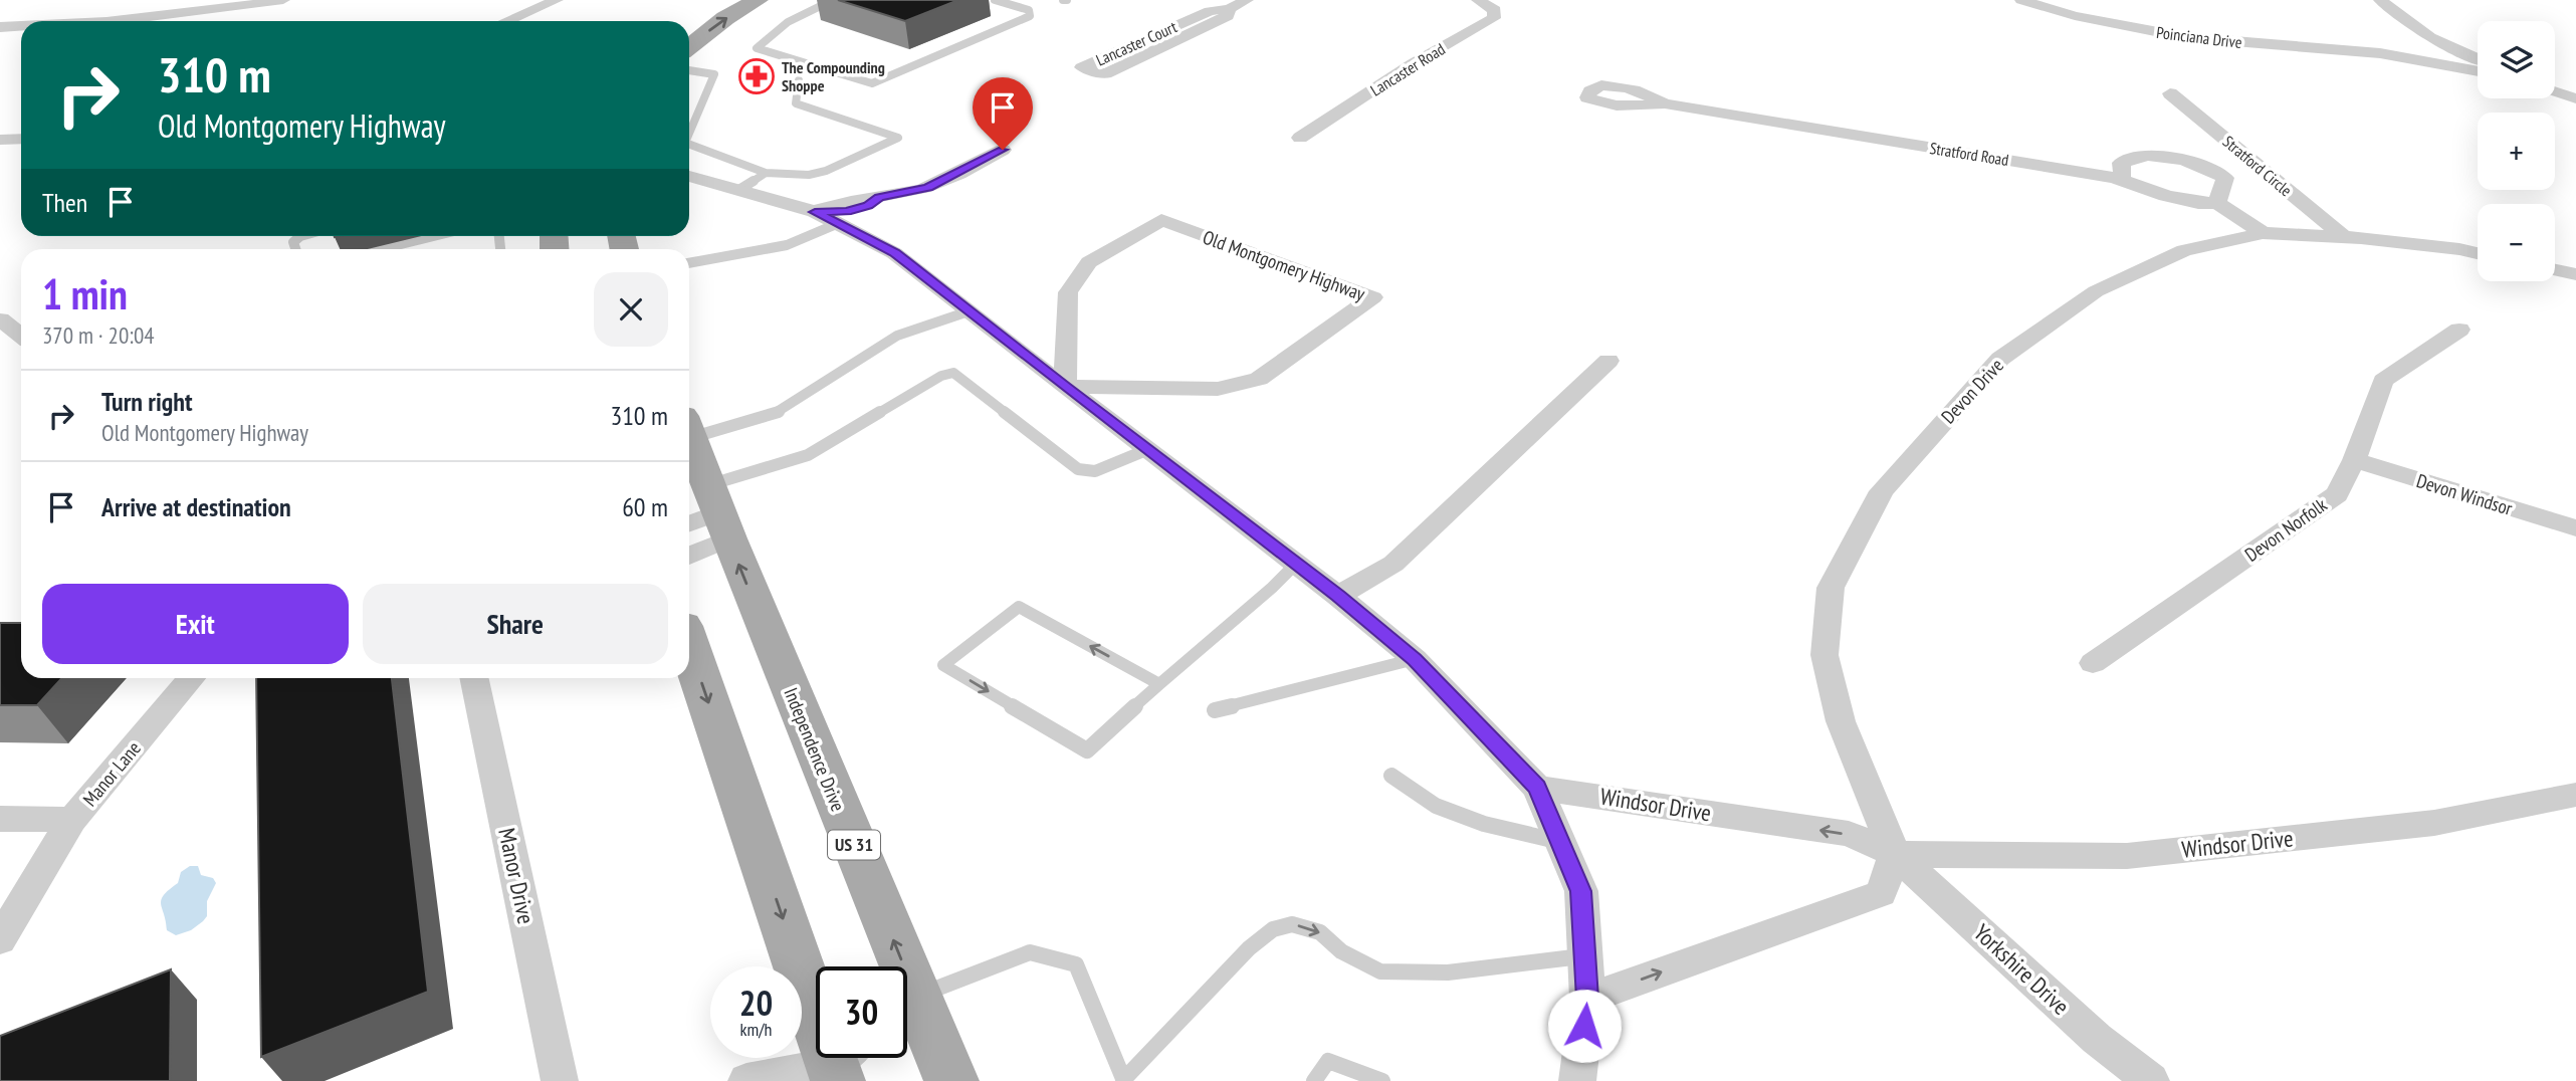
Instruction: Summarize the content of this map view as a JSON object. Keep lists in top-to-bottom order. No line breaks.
{"streets":{"main road":["Independence Drive","US 31"],"street":["Poinciana Drive","Lancaster Court","Lancaster Road","Stratford Road","Stratford Circle","Old Montgomery Highway","Devon Drive","Devon Windsor","Devon Norfolk","Manor Lane","Windsor Drive","Manor Drive","Yorkshire Drive"]},"crossings":[["Stratford Road","Stratford Circle"],["Stratford Road","Devon Drive"],["Stratford Circle","Devon Drive"],["Devon Drive","Windsor Drive"],["Devon Drive","Yorkshire Drive"],["Devon Windsor","Devon Norfolk"],["Windsor Drive","Yorkshire Drive"]],"places":{"pharmacy":["The Compounding Shoppe"]},"page":{"map_buttons":["+","−"],"turn":["310 m","Old Montgomery Highway"],"then":"Then","heading":["1 min","370 m · 20:04"],"list":[{"name":"Turn right","note":"Old Montgomery Highway","value":"310 m"},{"name":"Arrive at destination","value":"60 m"}],"buttons":["Exit","Share"],"speed":"20 km/h","limit":"30"}}
